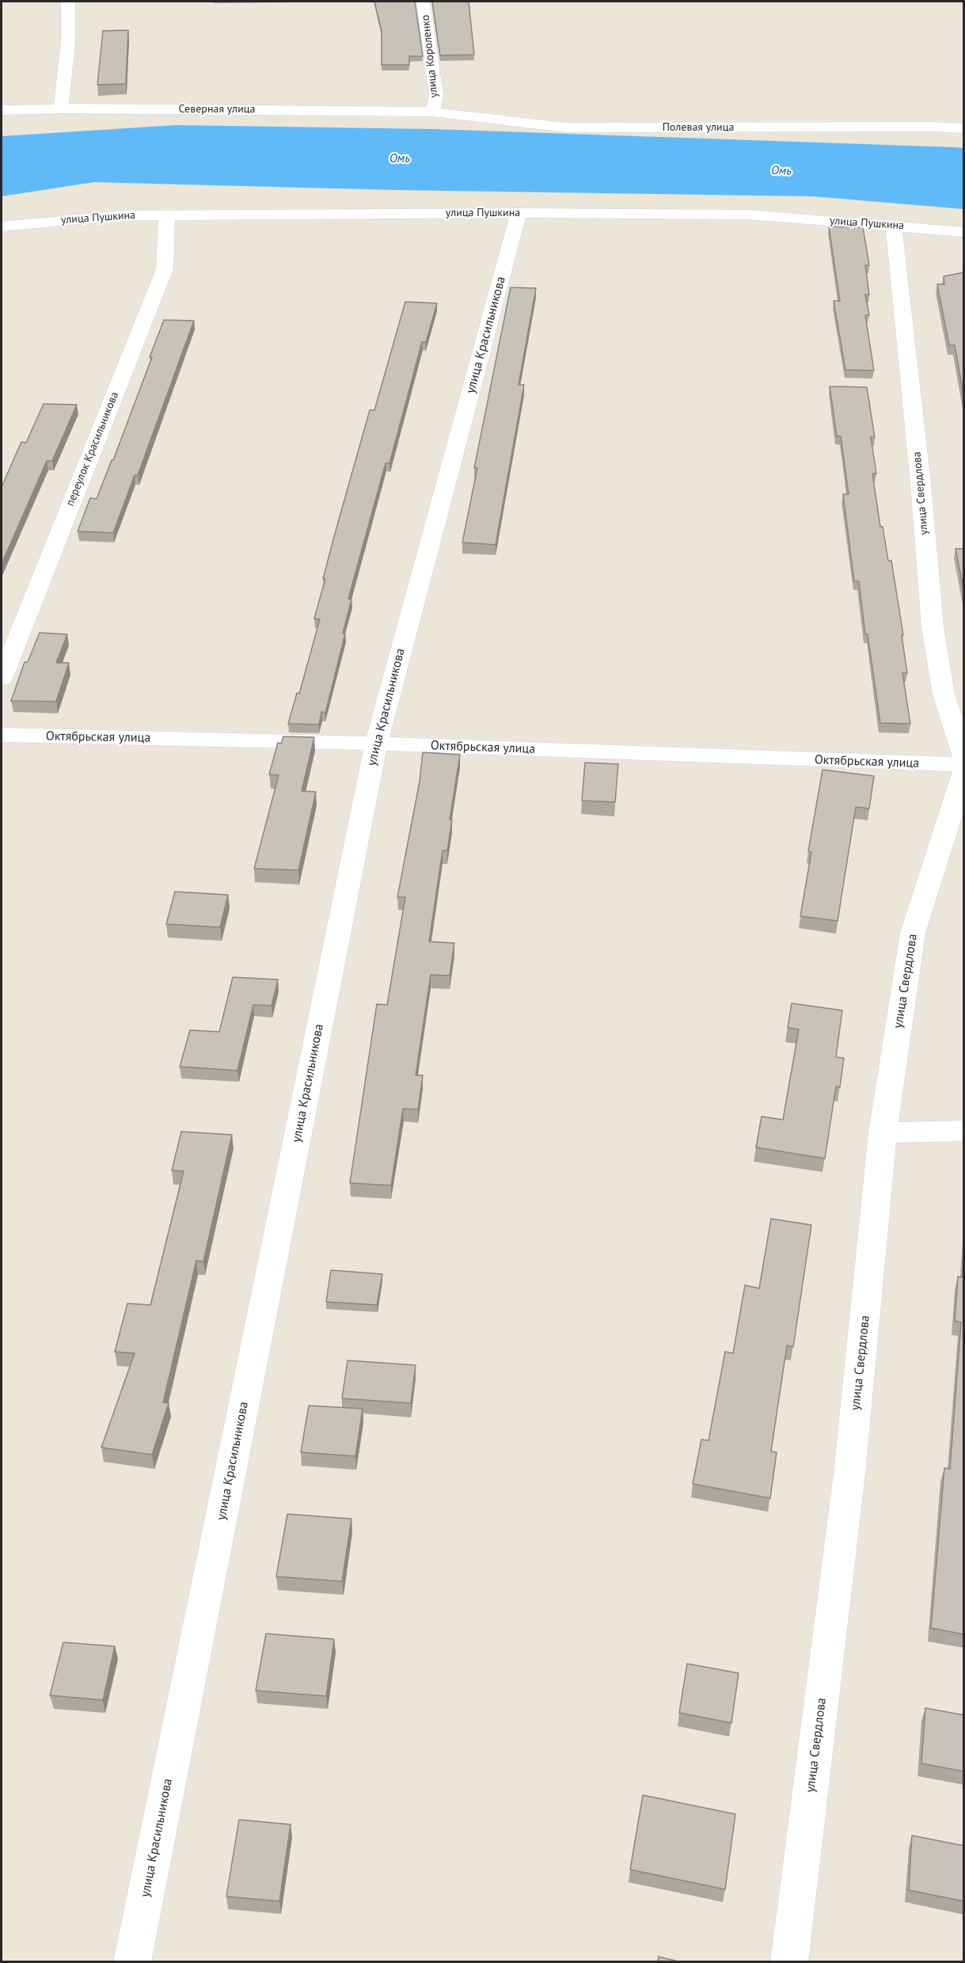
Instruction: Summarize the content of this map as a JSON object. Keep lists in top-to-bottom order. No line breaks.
{"streets":{"street":["улица Короленко","Северная улица","Полевая улица","улица Пушкина","улица Красильникова","переулок Красильникова","улица Свердлова","Октябрьская улица"]},"crossings":[["улица Короленко","Северная улица"],["улица Короленко","Полевая улица"],["Северная улица","Полевая улица"],["улица Пушкина","улица Красильникова"],["улица Пушкина","переулок Красильникова"],["улица Пушкина","улица Свердлова"],["улица Красильникова","Октябрьская улица"]],"water":["Омь"]}
